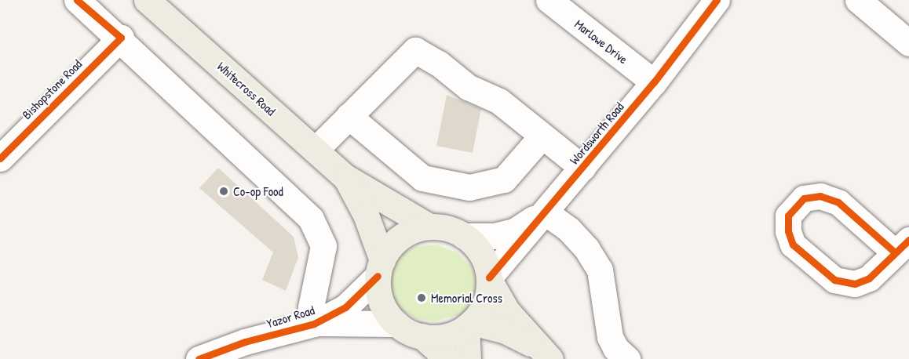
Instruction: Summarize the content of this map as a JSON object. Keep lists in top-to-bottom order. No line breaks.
{"streets":{"main road":["Whitecross Road"],"street":["Marlowe Drive","Bishopstone Road","Wordsworth Road","Yazor Road"]},"crossings":[["Marlowe Drive","Wordsworth Road"],["Whitecross Road","Wordsworth Road"],["Whitecross Road","Yazor Road"],["Wordsworth Road","Yazor Road"]],"places":["Co-op Food","Memorial Cross"]}
